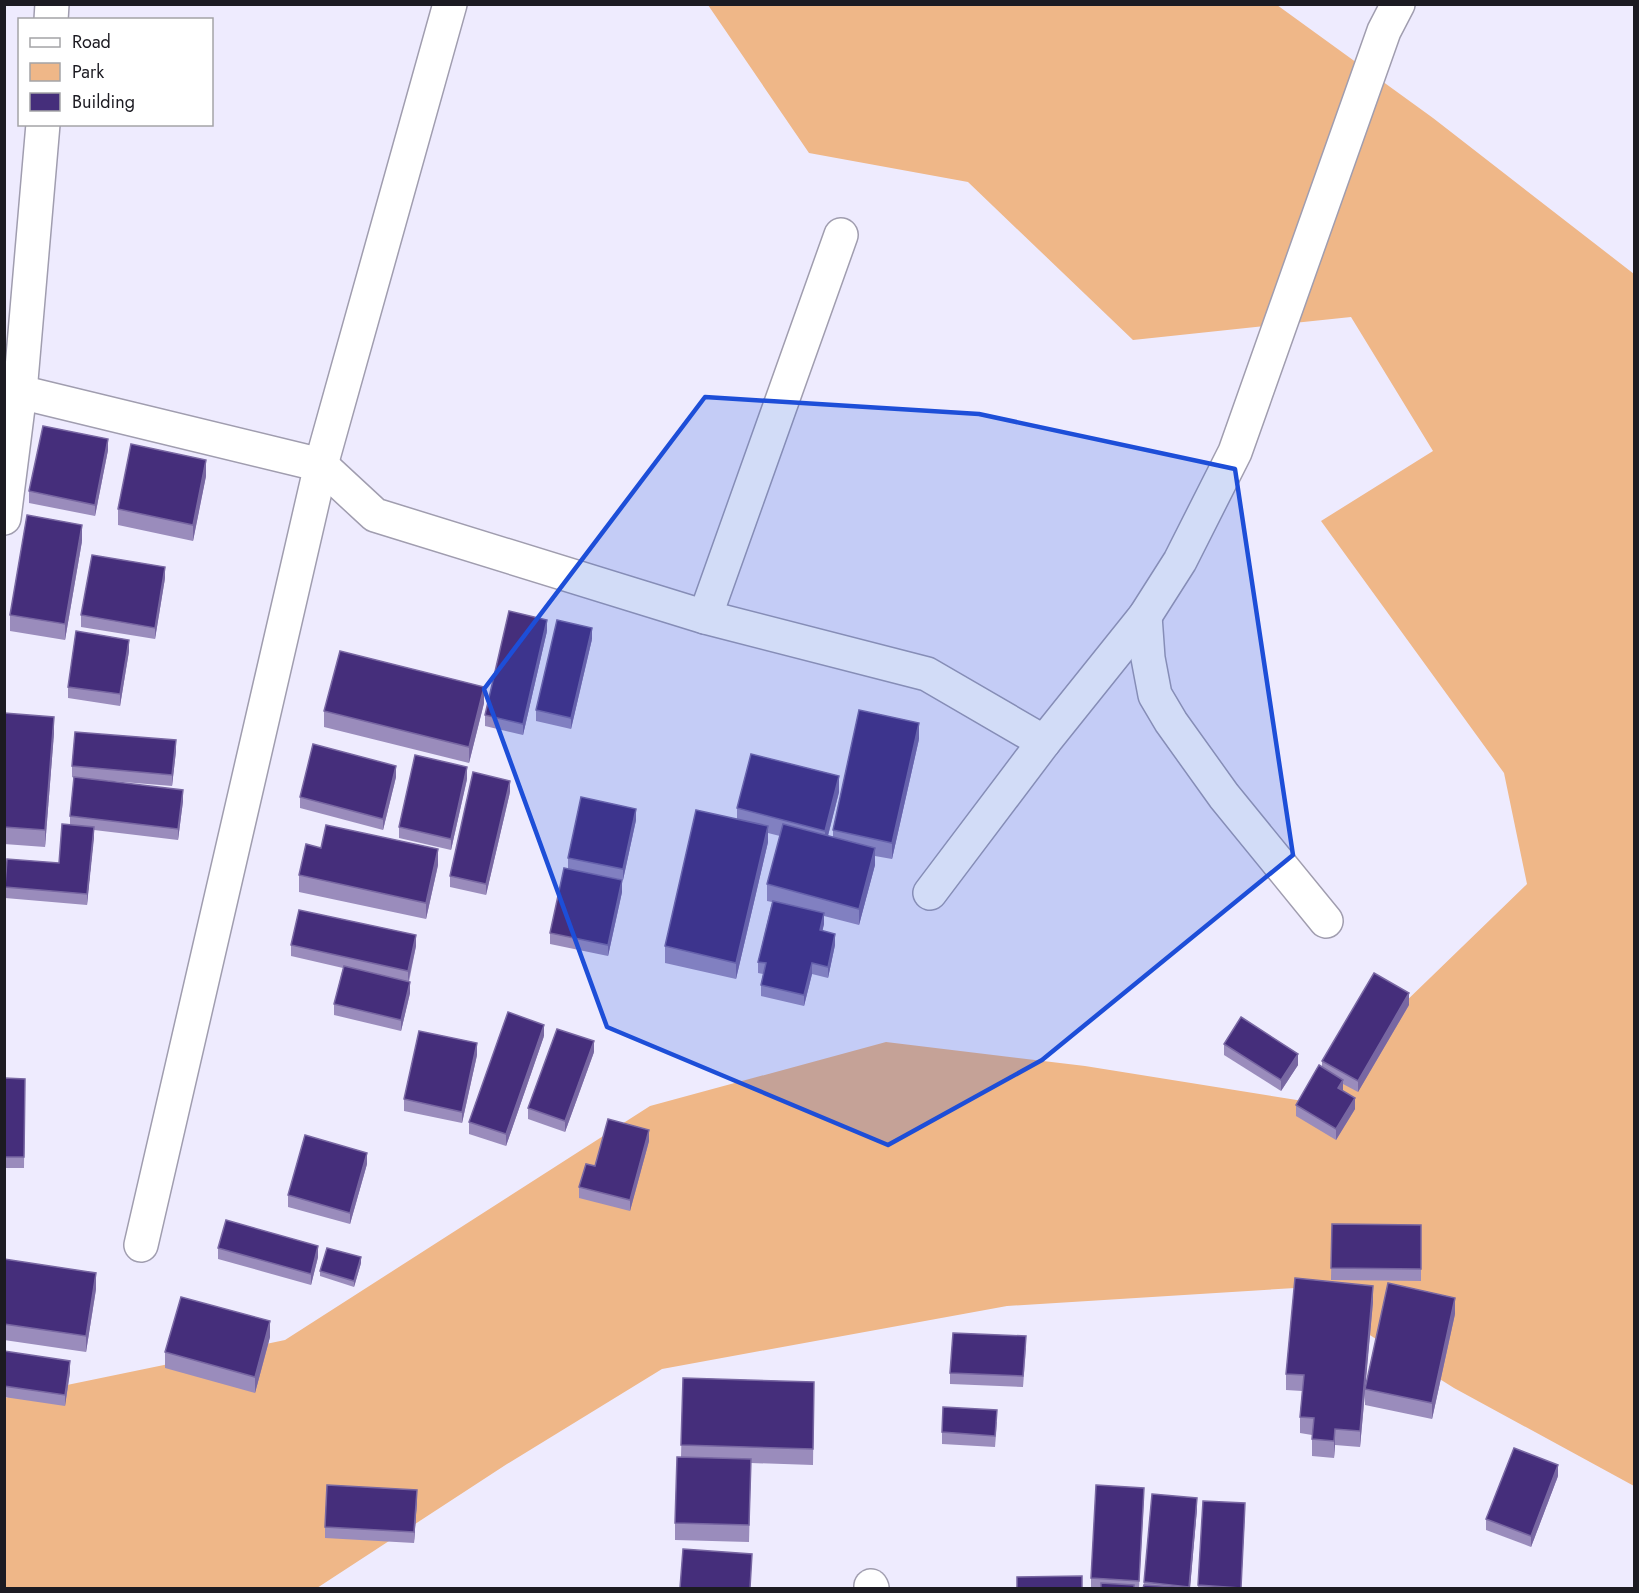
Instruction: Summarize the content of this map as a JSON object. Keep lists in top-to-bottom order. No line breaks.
{"legend":["Road","Park","Building"]}
